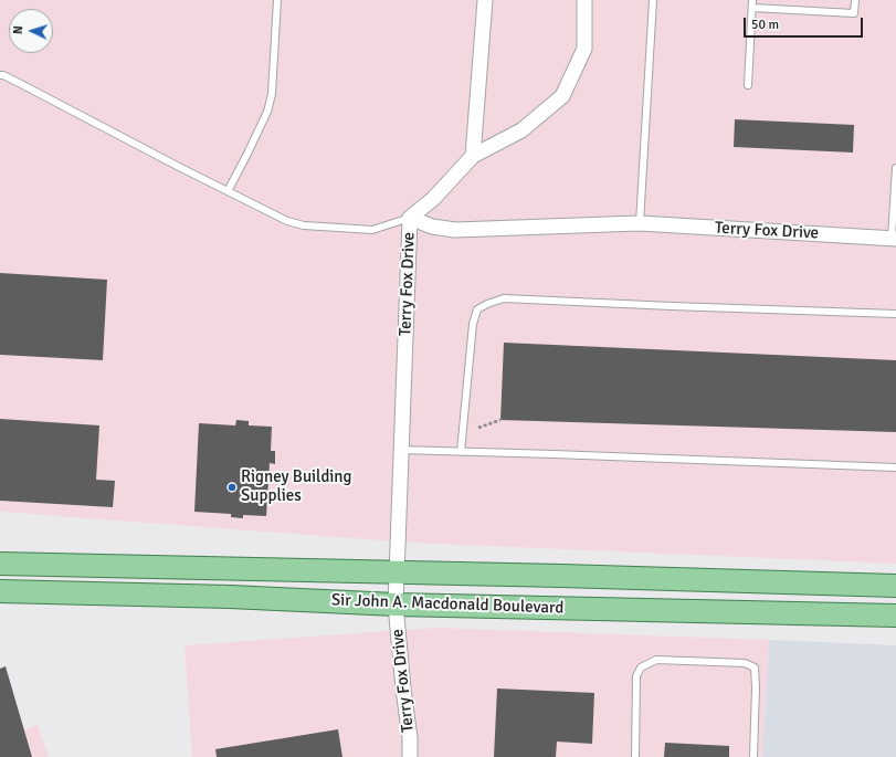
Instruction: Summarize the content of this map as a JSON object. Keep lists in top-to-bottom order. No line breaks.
{"streets":{"main road":["Sir John A. Macdonald Boulevard"],"street":["Terry Fox Drive"]},"crossings":[["Terry Fox Drive","Sir John A. Macdonald Boulevard"]],"places":["Rigney Building Supplies"],"scale_bar":"50 m","north":"left"}
